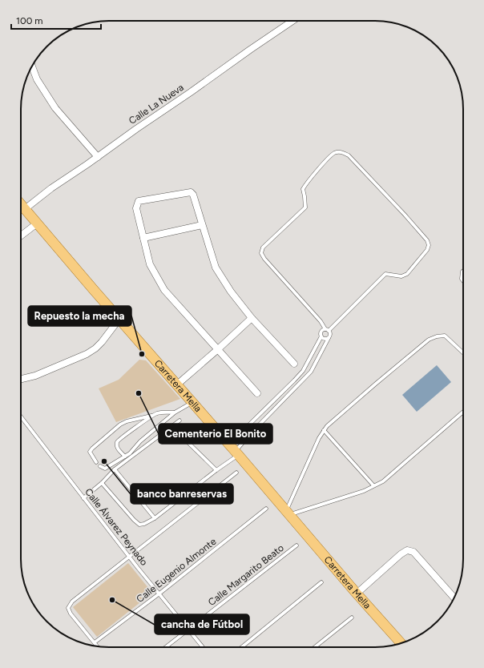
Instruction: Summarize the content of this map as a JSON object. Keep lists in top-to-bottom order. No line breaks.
{"streets":{"main road":["Carretera Mella"],"street":["Calle La Nueva"],"lane":["Calle Álvarez Peynado","Calle Eugenio Almonte","Calle Margarito Beato"]},"crossings":[["Calle La Nueva","Carretera Mella"],["Calle Álvarez Peynado","Calle Eugenio Almonte"],["Calle Álvarez Peynado","Calle Margarito Beato"]],"places":["Repuesto la mecha","Cementerio El Bonito","banco banreservas","cancha de Fútbol"],"scale_bar":"100 m"}
